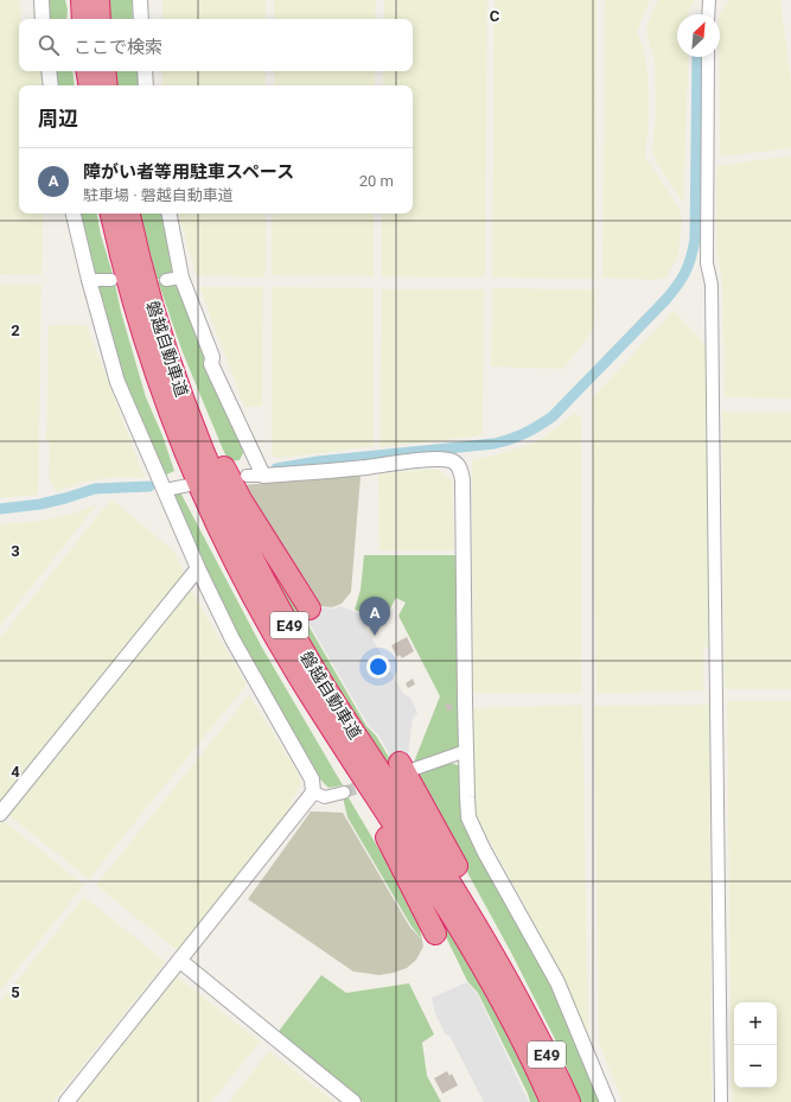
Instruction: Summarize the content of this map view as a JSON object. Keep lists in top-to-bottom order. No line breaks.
{"streets":{"highway":["磐越自動車道","E49"]},"north":"top right","page":{"search":"ここで検索","heading":"周辺","list":[{"mark":"A","name":"障がい者等用駐車スペース","note":"駐車場 · 磐越自動車道","value":"20 m"}],"pins":"A","map_buttons":["+","−"]},"grid":{"columns":["C"],"rows":["2","3","4","5"]}}
